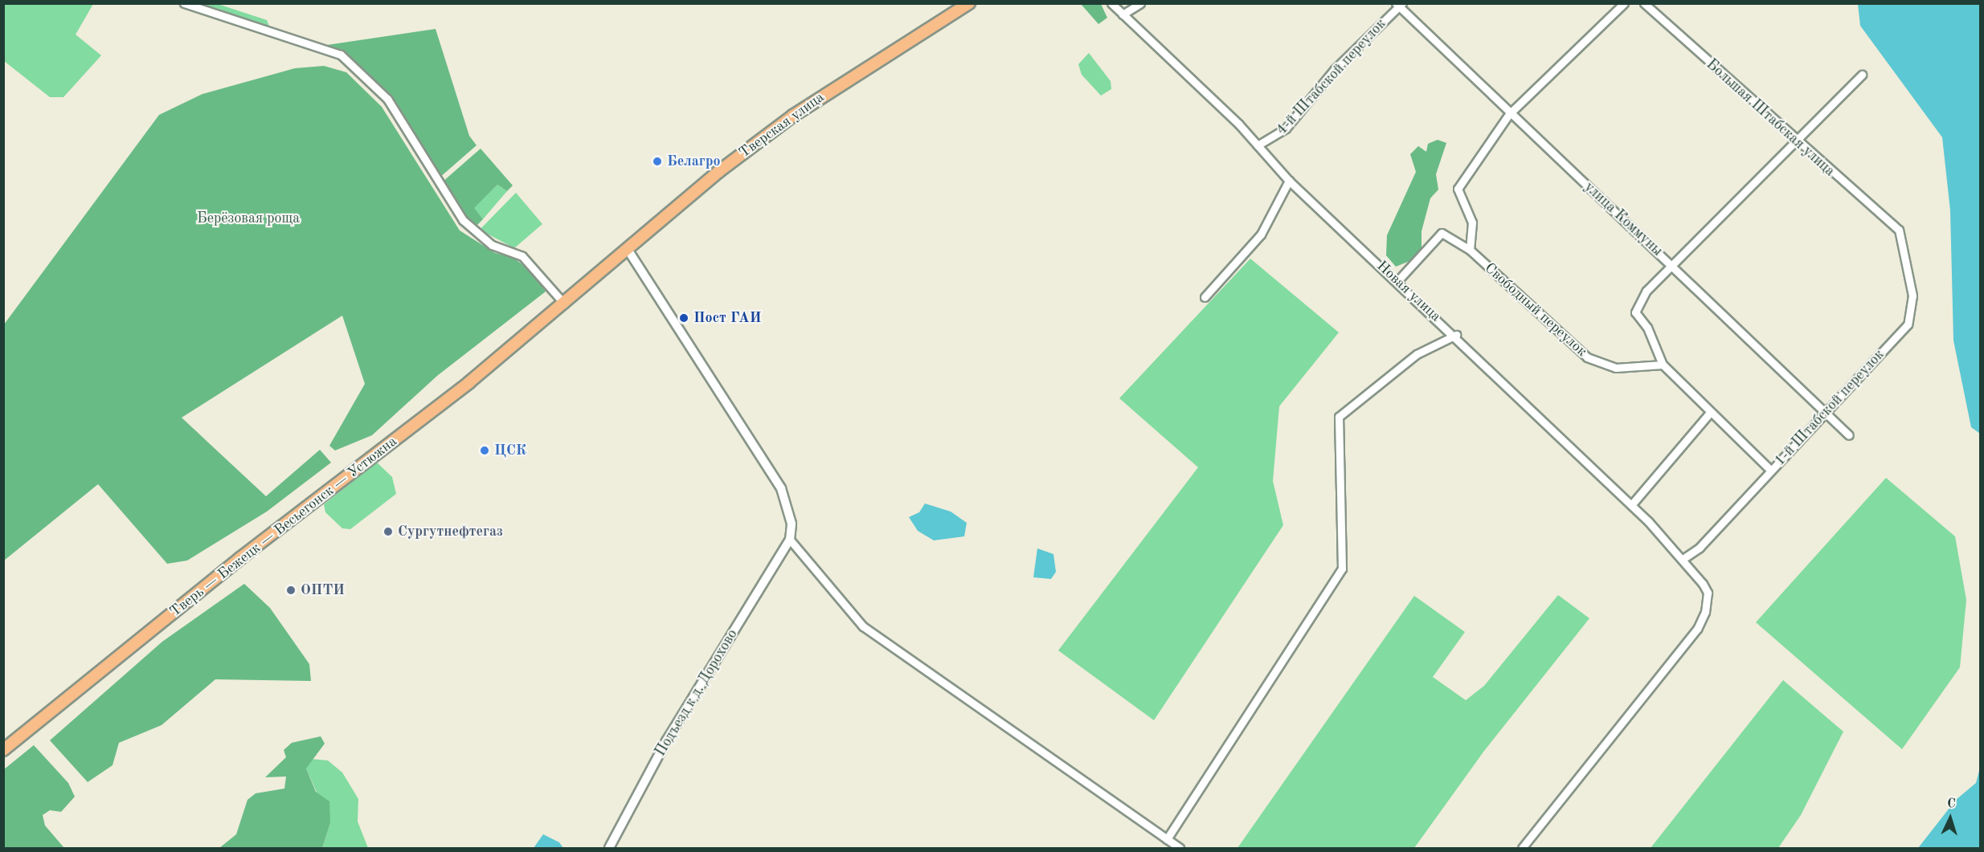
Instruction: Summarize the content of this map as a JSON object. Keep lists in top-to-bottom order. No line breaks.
{"streets":{"main road":["Тверская улица","Тверь — Бежецк — Весьегонск — Устюжна"],"street":["4-й Штабской переулок","Большая Штабская улица","улица Коммуны","Новая улица","Свободный переулок","1-й Штабской переулок","Подъезд к д. Дорохово"]},"crossings":[["4-й Штабской переулок","улица Коммуны"],["4-й Штабской переулок","Новая улица"],["Большая Штабская улица","1-й Штабской переулок"],["Тверская улица","Тверь — Бежецк — Весьегонск — Устюжна"],["улица Коммуны","1-й Штабской переулок"],["Новая улица","Свободный переулок"],["Новая улица","1-й Штабской переулок"]],"parks":["Берёзовая роща"],"places":["Белагро","Пост ГАИ","ЦСК","Сургутнефтегаз","ОПТИ"],"north":"top"}
